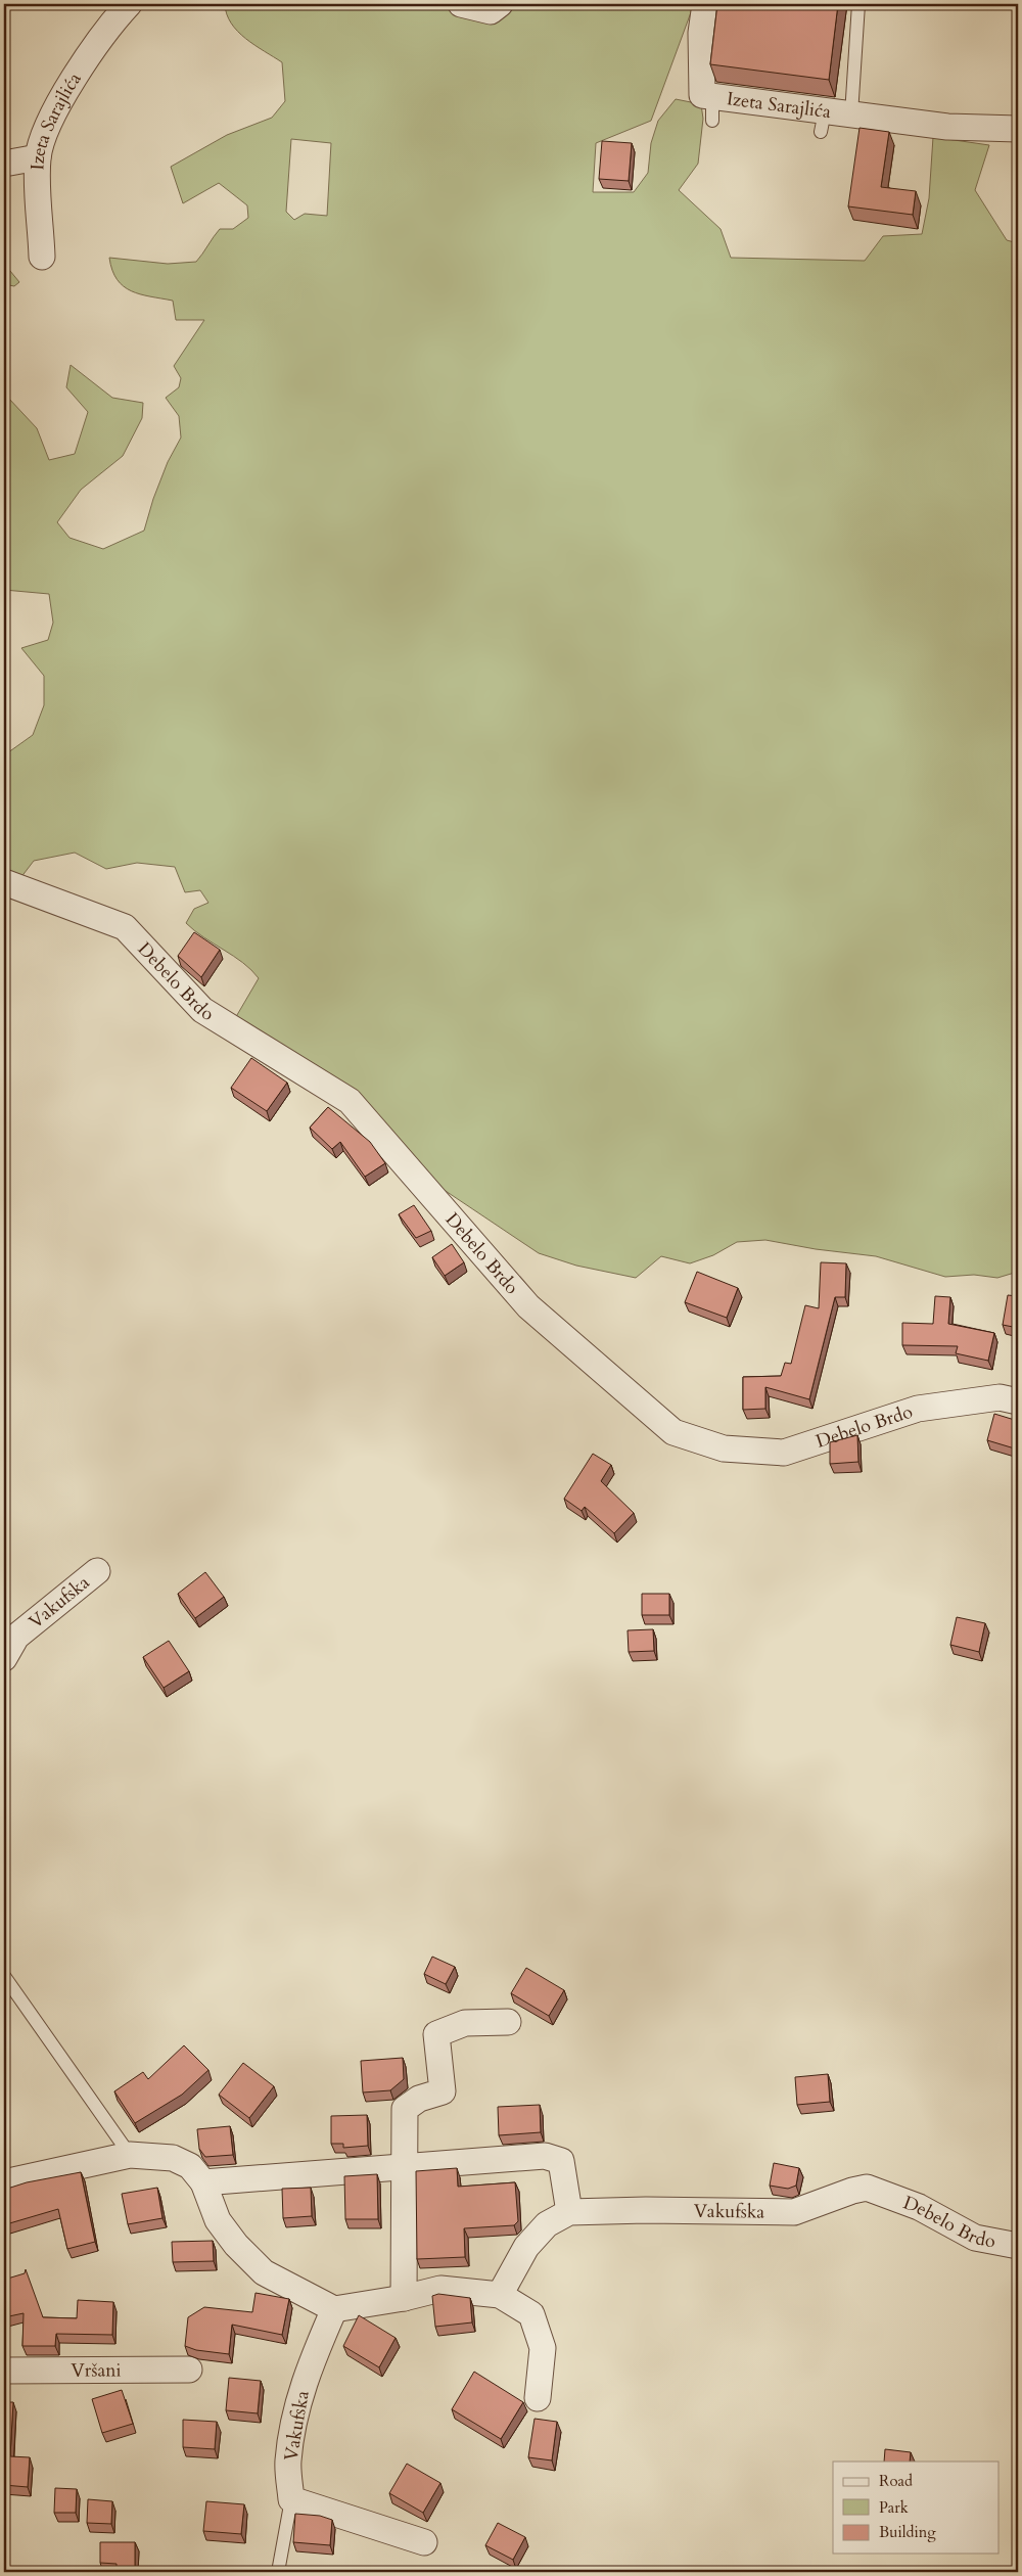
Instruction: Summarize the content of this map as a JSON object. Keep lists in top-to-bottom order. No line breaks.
{"streets":{"street":["Izeta Sarajlića","Debelo Brdo","Vakufska","Vršani"]},"crossings":[["Debelo Brdo","Vakufska"]],"legend":["Road","Park","Building"]}
